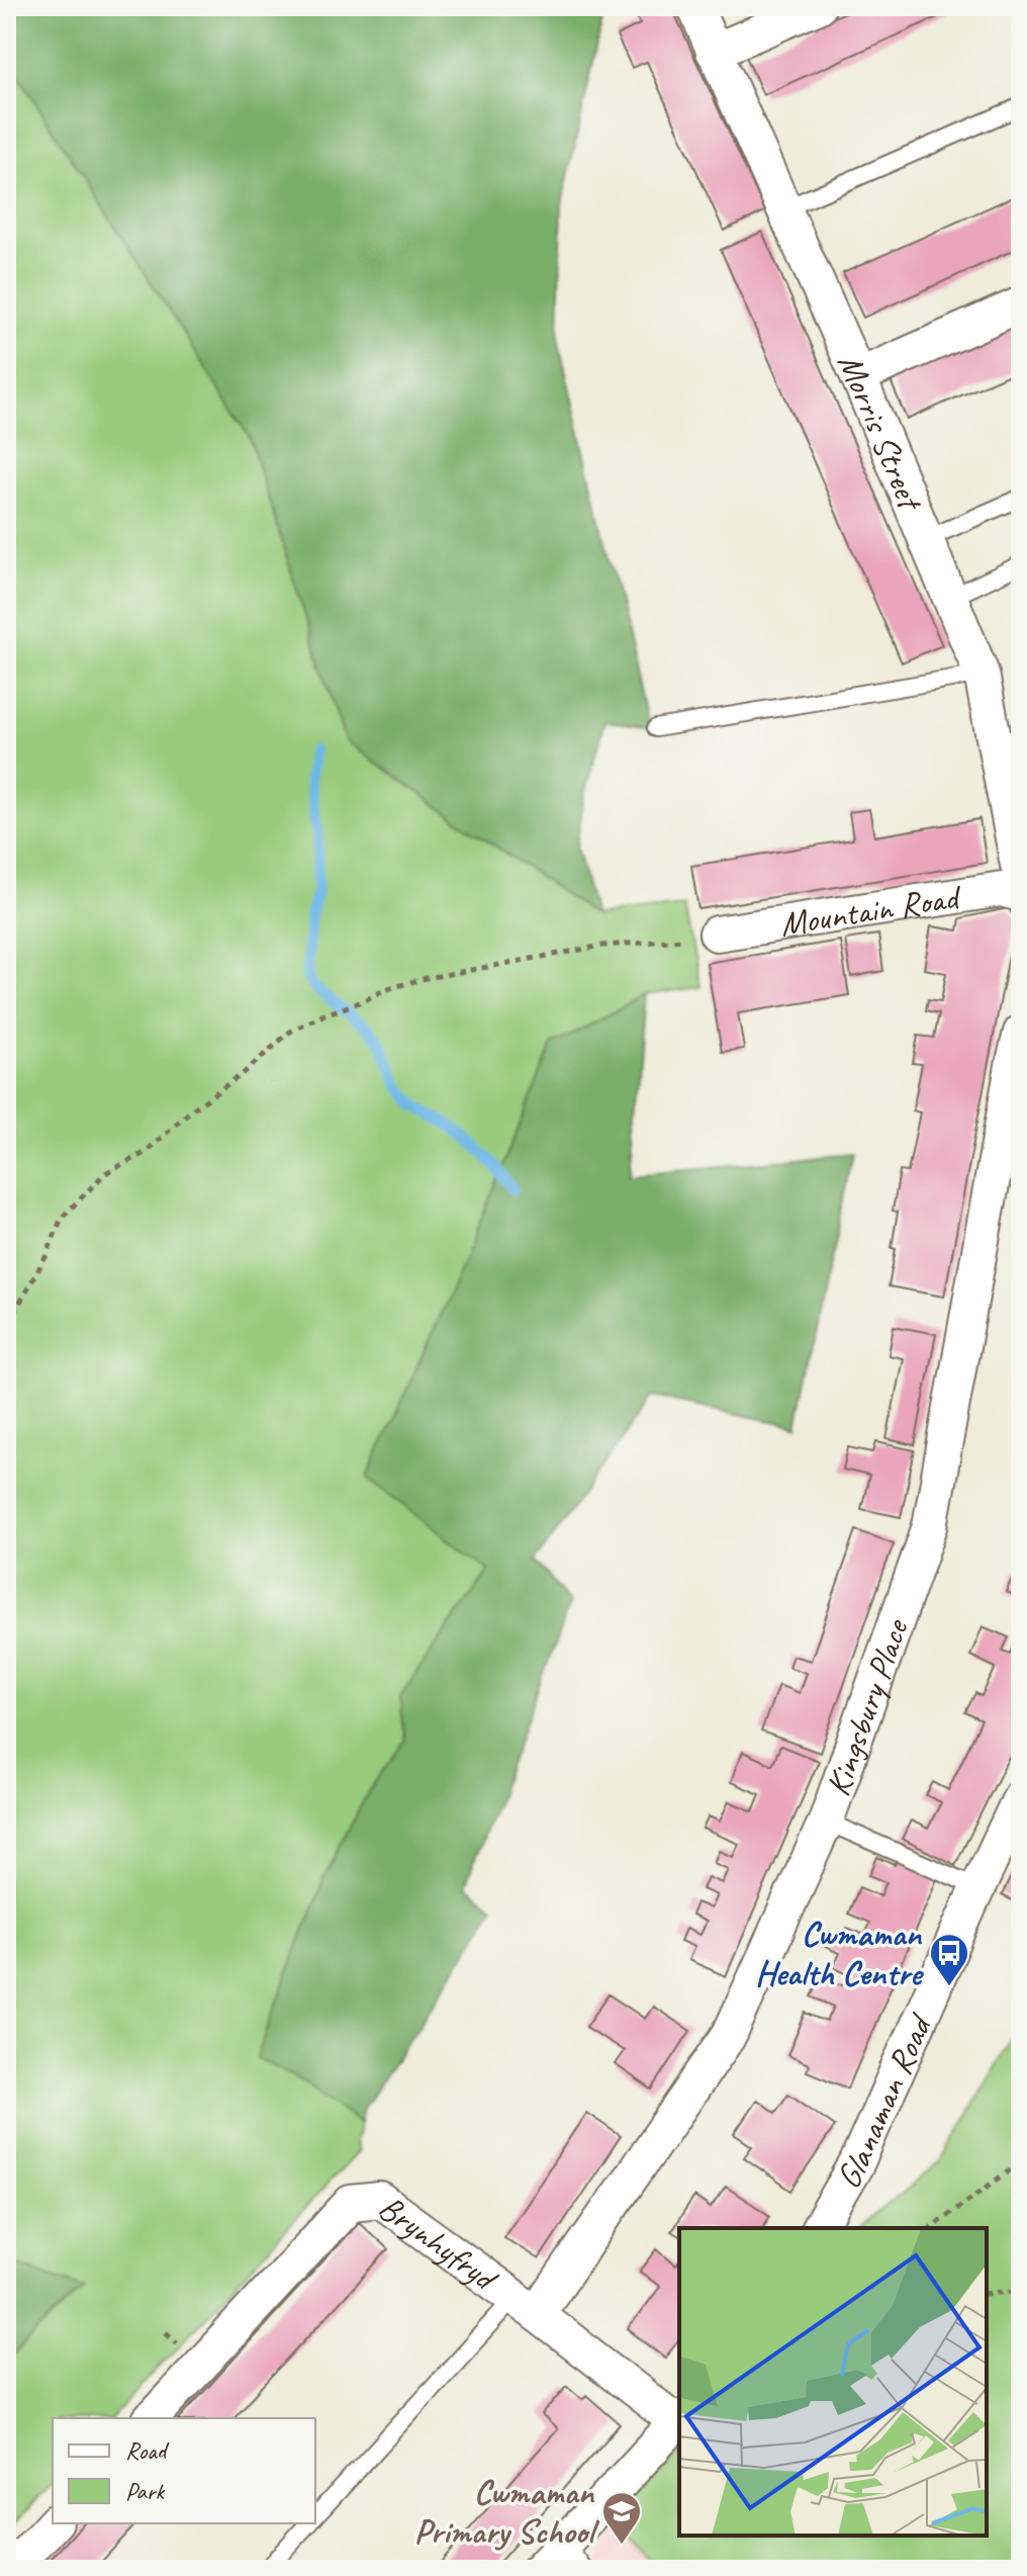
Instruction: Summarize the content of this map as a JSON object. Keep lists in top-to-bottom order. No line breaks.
{"streets":{"street":["Morris Street","Mountain Road","Kingsbury Place","Glanaman Road","Brynhyfryd"]},"crossings":[["Kingsbury Place","Brynhyfryd"]],"places":{"bus stop":["Cwmaman Health Centre"],"school or university":["Cwmaman Primary School"]},"legend":["Road","Park"]}
